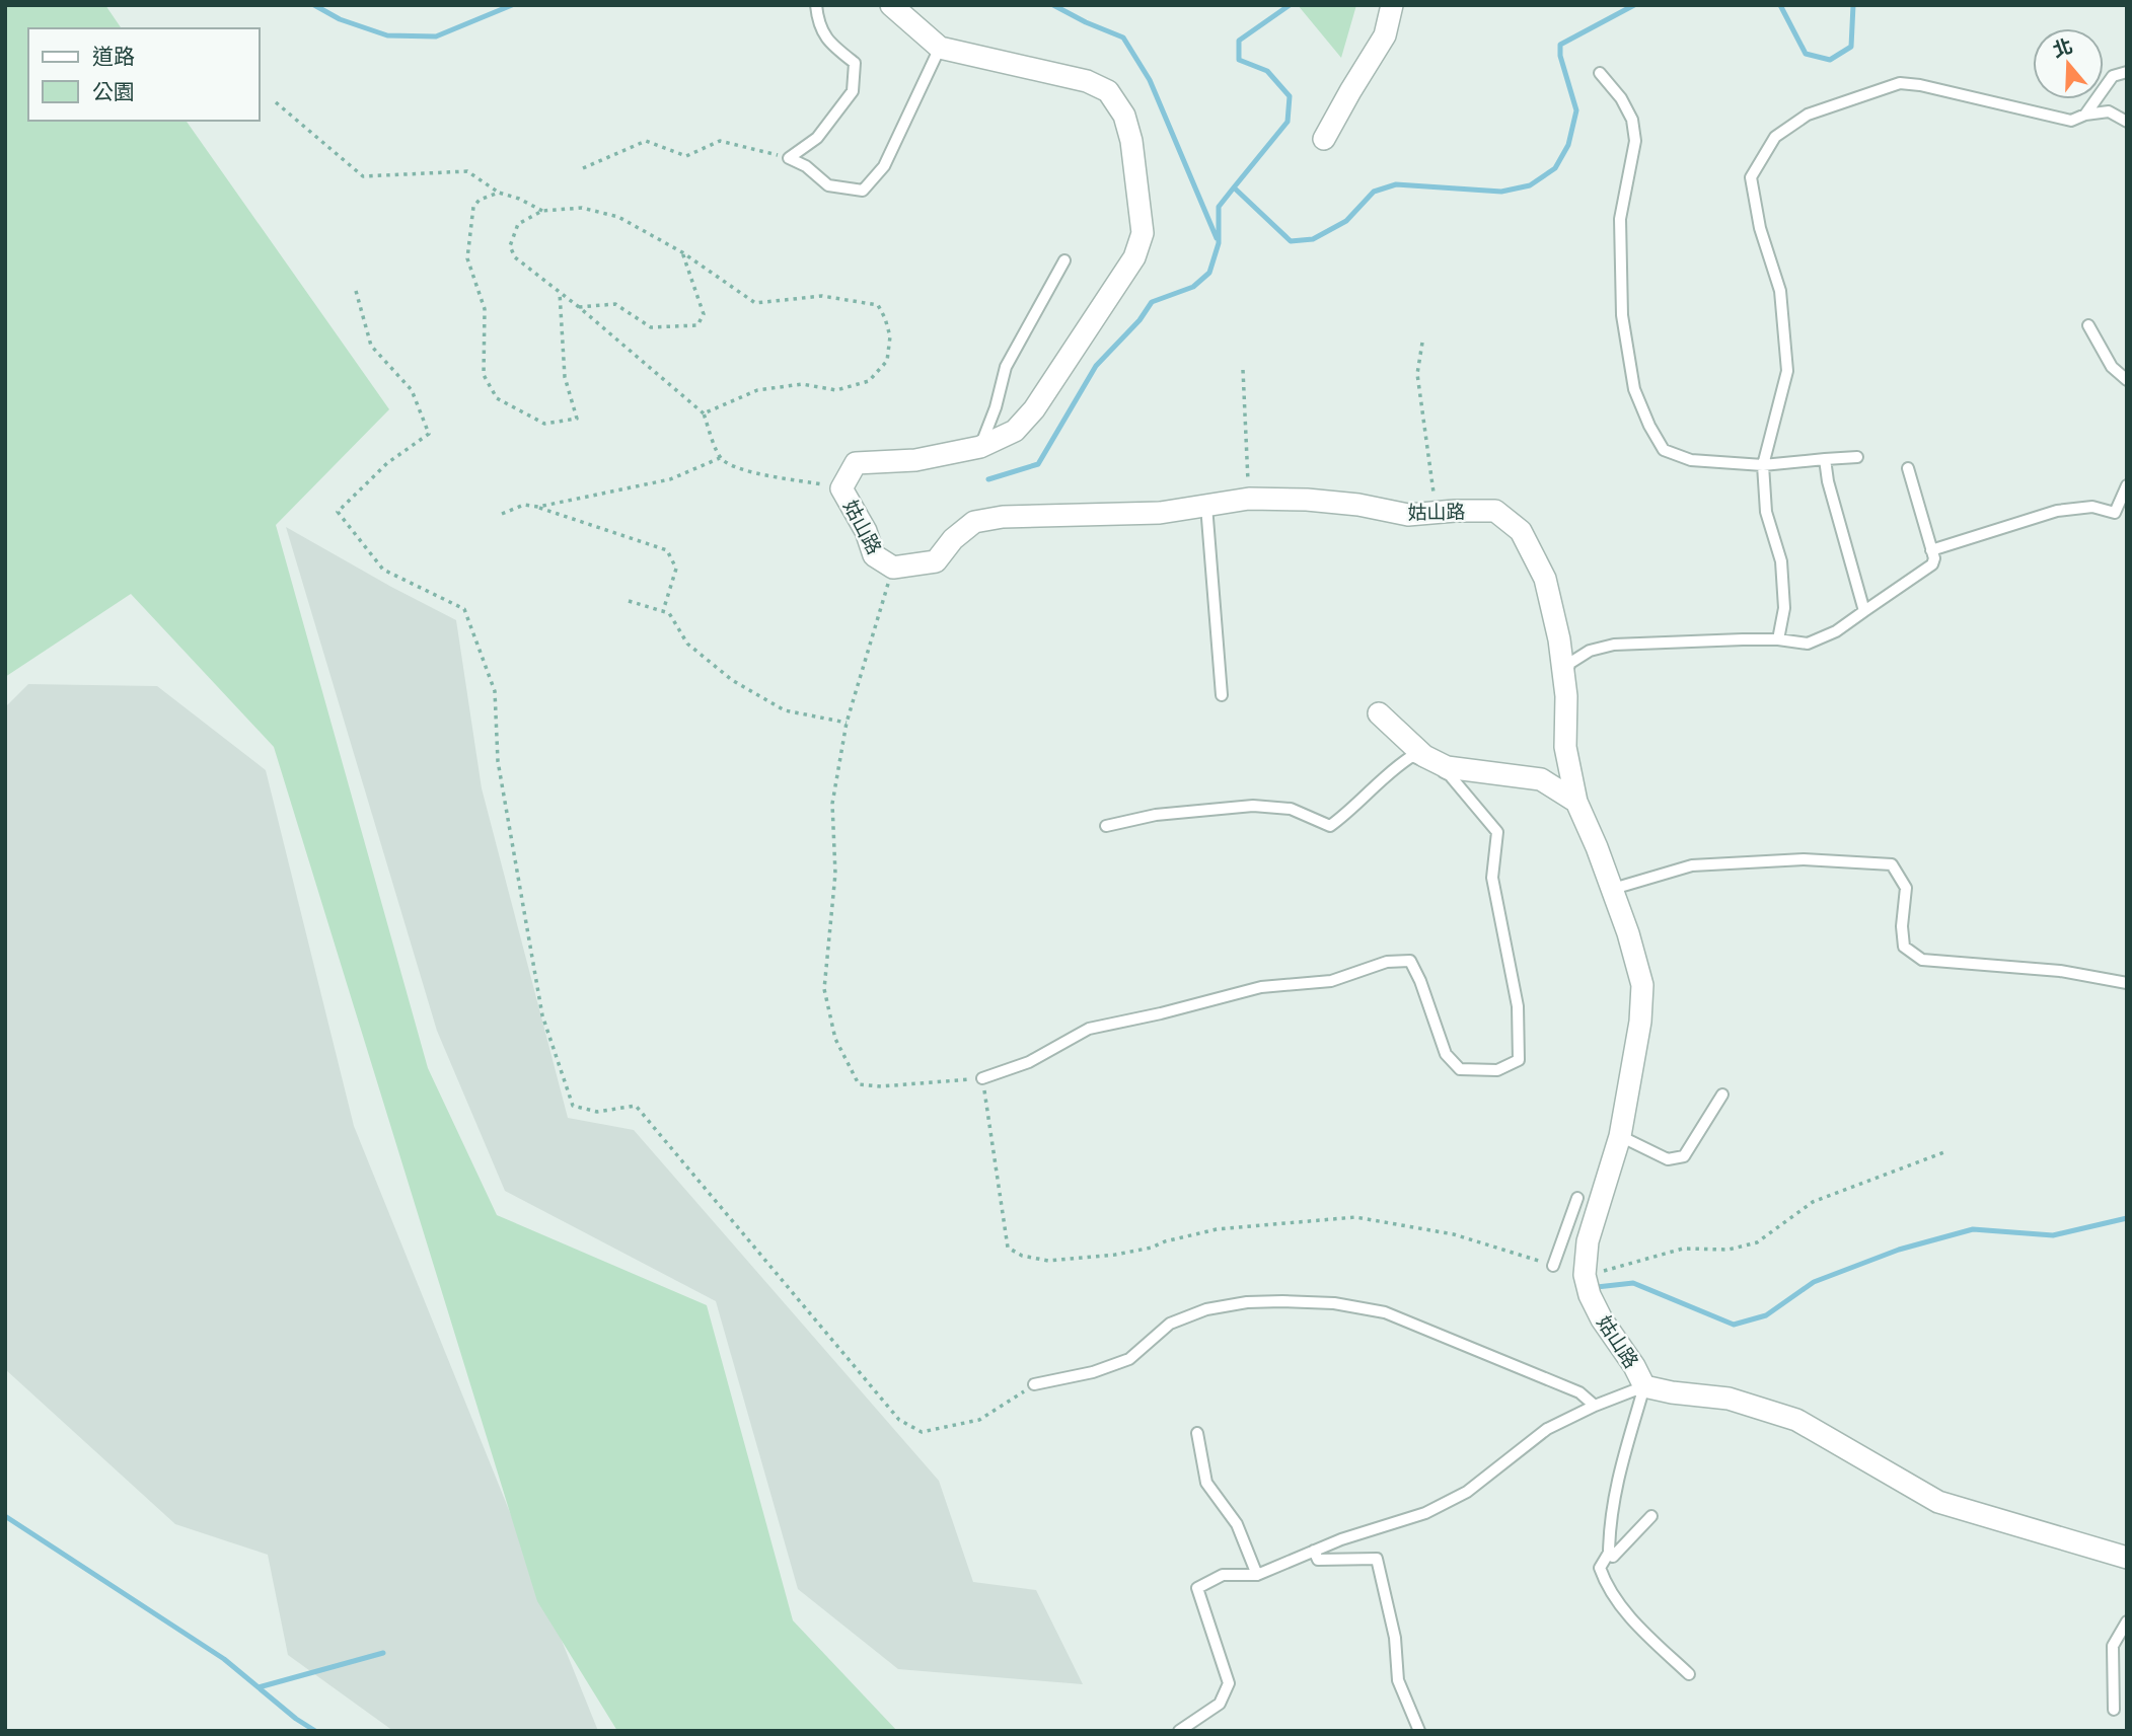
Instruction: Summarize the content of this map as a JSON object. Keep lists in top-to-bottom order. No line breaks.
{"streets":{"street":["姑山路"]},"legend":["道路","公園"],"north":"top"}
